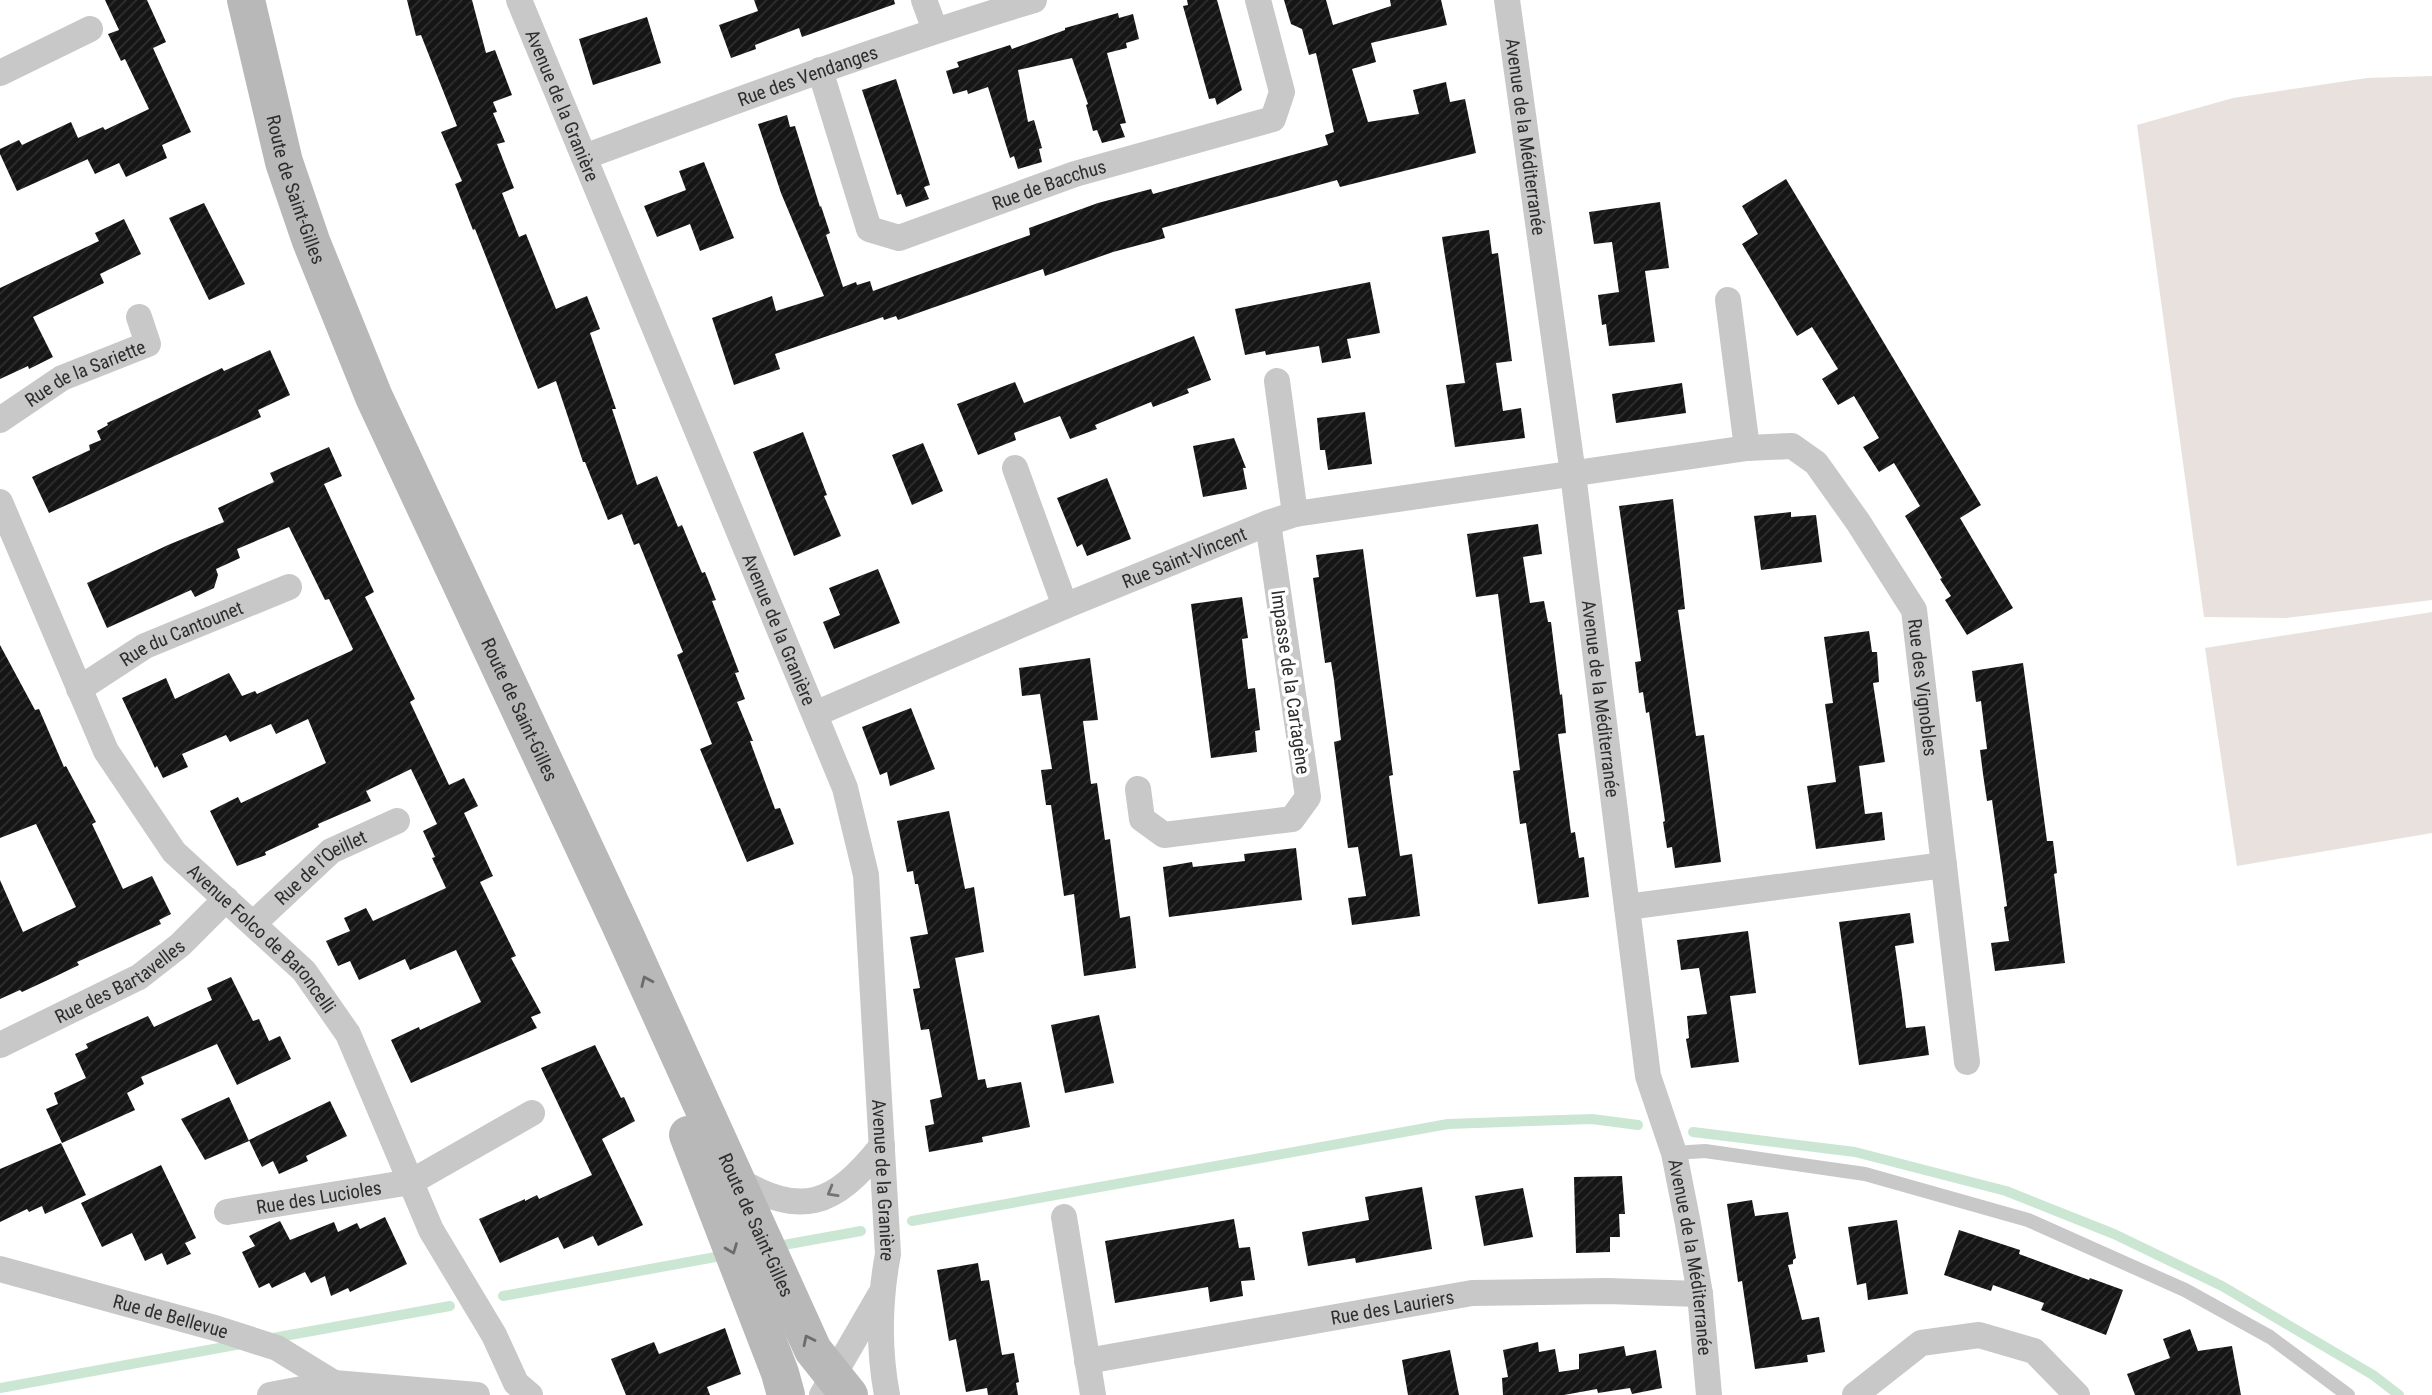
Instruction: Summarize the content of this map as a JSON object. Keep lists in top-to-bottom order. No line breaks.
{"streets":{"main road":["Route de Saint-Gilles"],"street":["Rue des Vendanges","Avenue de la Granière","Avenue de la Méditerranée","Rue de Bacchus","Rue de la Sariette","Rue Saint-Vincent","Rue du Cantounet","Impasse de la Cartagène","Rue des Vignobles","Rue de l'Oeillet","Avenue Folco de Baroncelli","Rue des Bartavelles","Rue des Lucioles","Rue des Lauriers","Rue de Bellevue"]},"crossings":[["Rue des Vendanges","Avenue de la Granière"],["Rue des Vendanges","Rue de Bacchus"],["Avenue de la Granière","Route de Saint-Gilles"],["Avenue de la Granière","Rue Saint-Vincent"],["Avenue de la Méditerranée","Rue Saint-Vincent"],["Avenue de la Méditerranée","Rue des Vignobles"],["Avenue de la Méditerranée","Rue des Lauriers"],["Rue Saint-Vincent","Impasse de la Cartagène"],["Rue Saint-Vincent","Rue des Vignobles"],["Rue du Cantounet","Avenue Folco de Baroncelli"],["Rue de l'Oeillet","Avenue Folco de Baroncelli"],["Avenue Folco de Baroncelli","Rue des Bartavelles"],["Avenue Folco de Baroncelli","Rue des Lucioles"]]}
